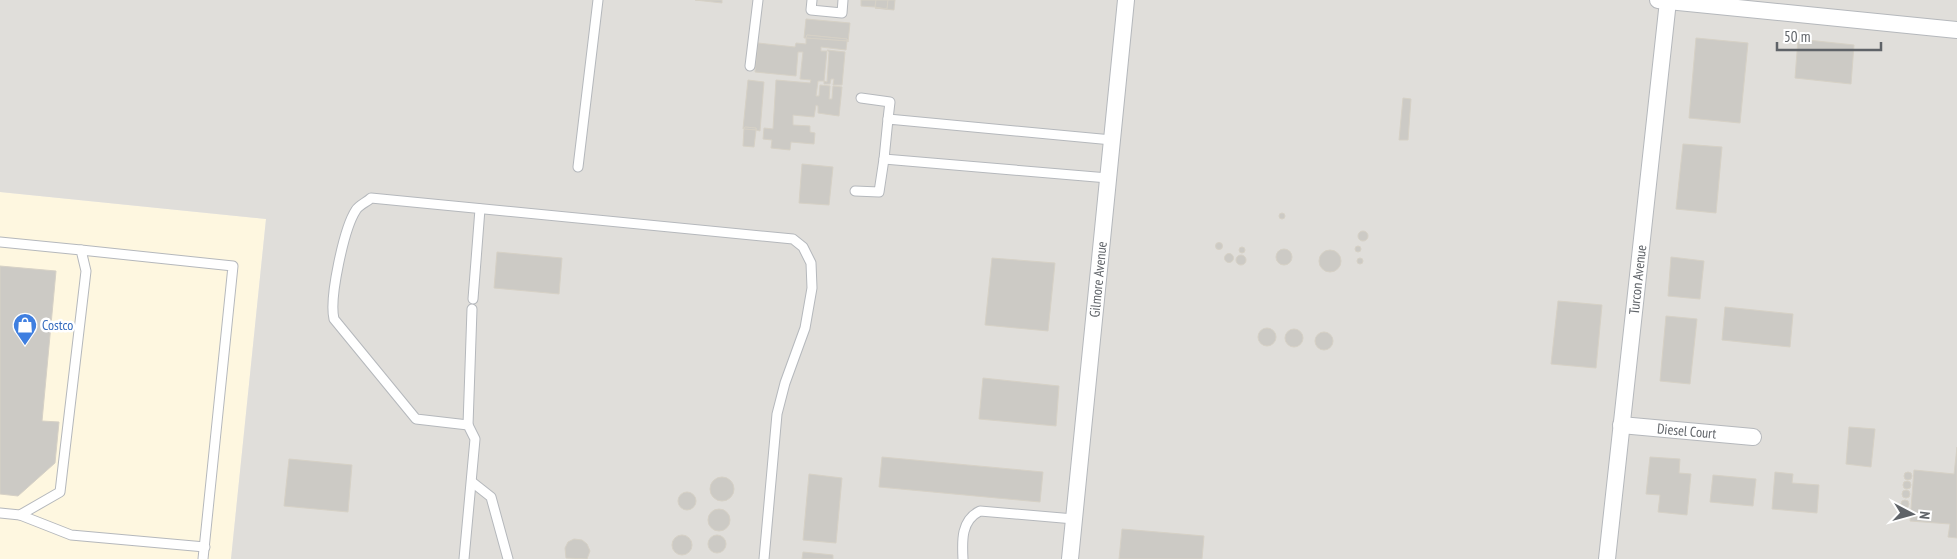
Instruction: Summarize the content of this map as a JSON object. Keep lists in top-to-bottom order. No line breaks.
{"streets":{"street":["Gilmore Avenue","Turcon Avenue","Diesel Court"]},"crossings":[["Turcon Avenue","Diesel Court"]],"places":{"shop":["Costco"]},"scale_bar":"50 m","north":"right"}
